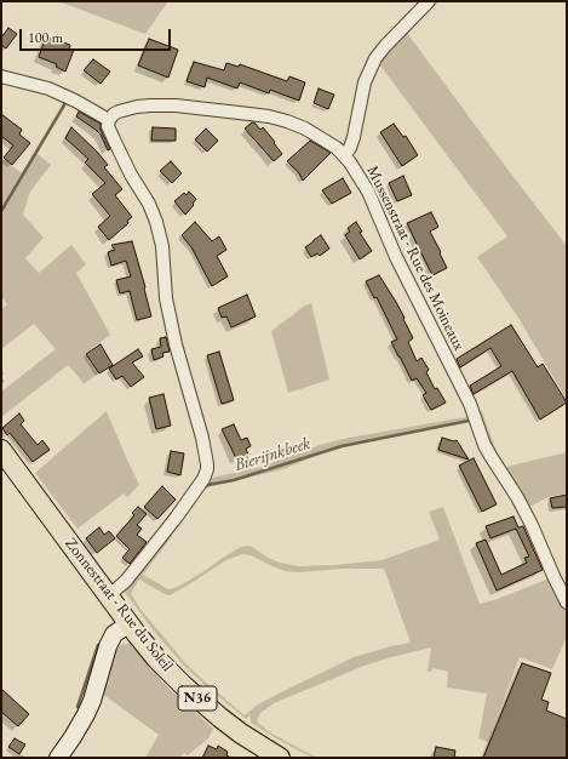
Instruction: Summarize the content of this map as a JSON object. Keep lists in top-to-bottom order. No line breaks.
{"streets":{"main road":["Zonnestraat - Rue du Soleil","N36"],"street":["Mussenstraat - Rue des Moineaux"]},"water":["Bierijnkbeek"],"scale_bar":"100 m"}
